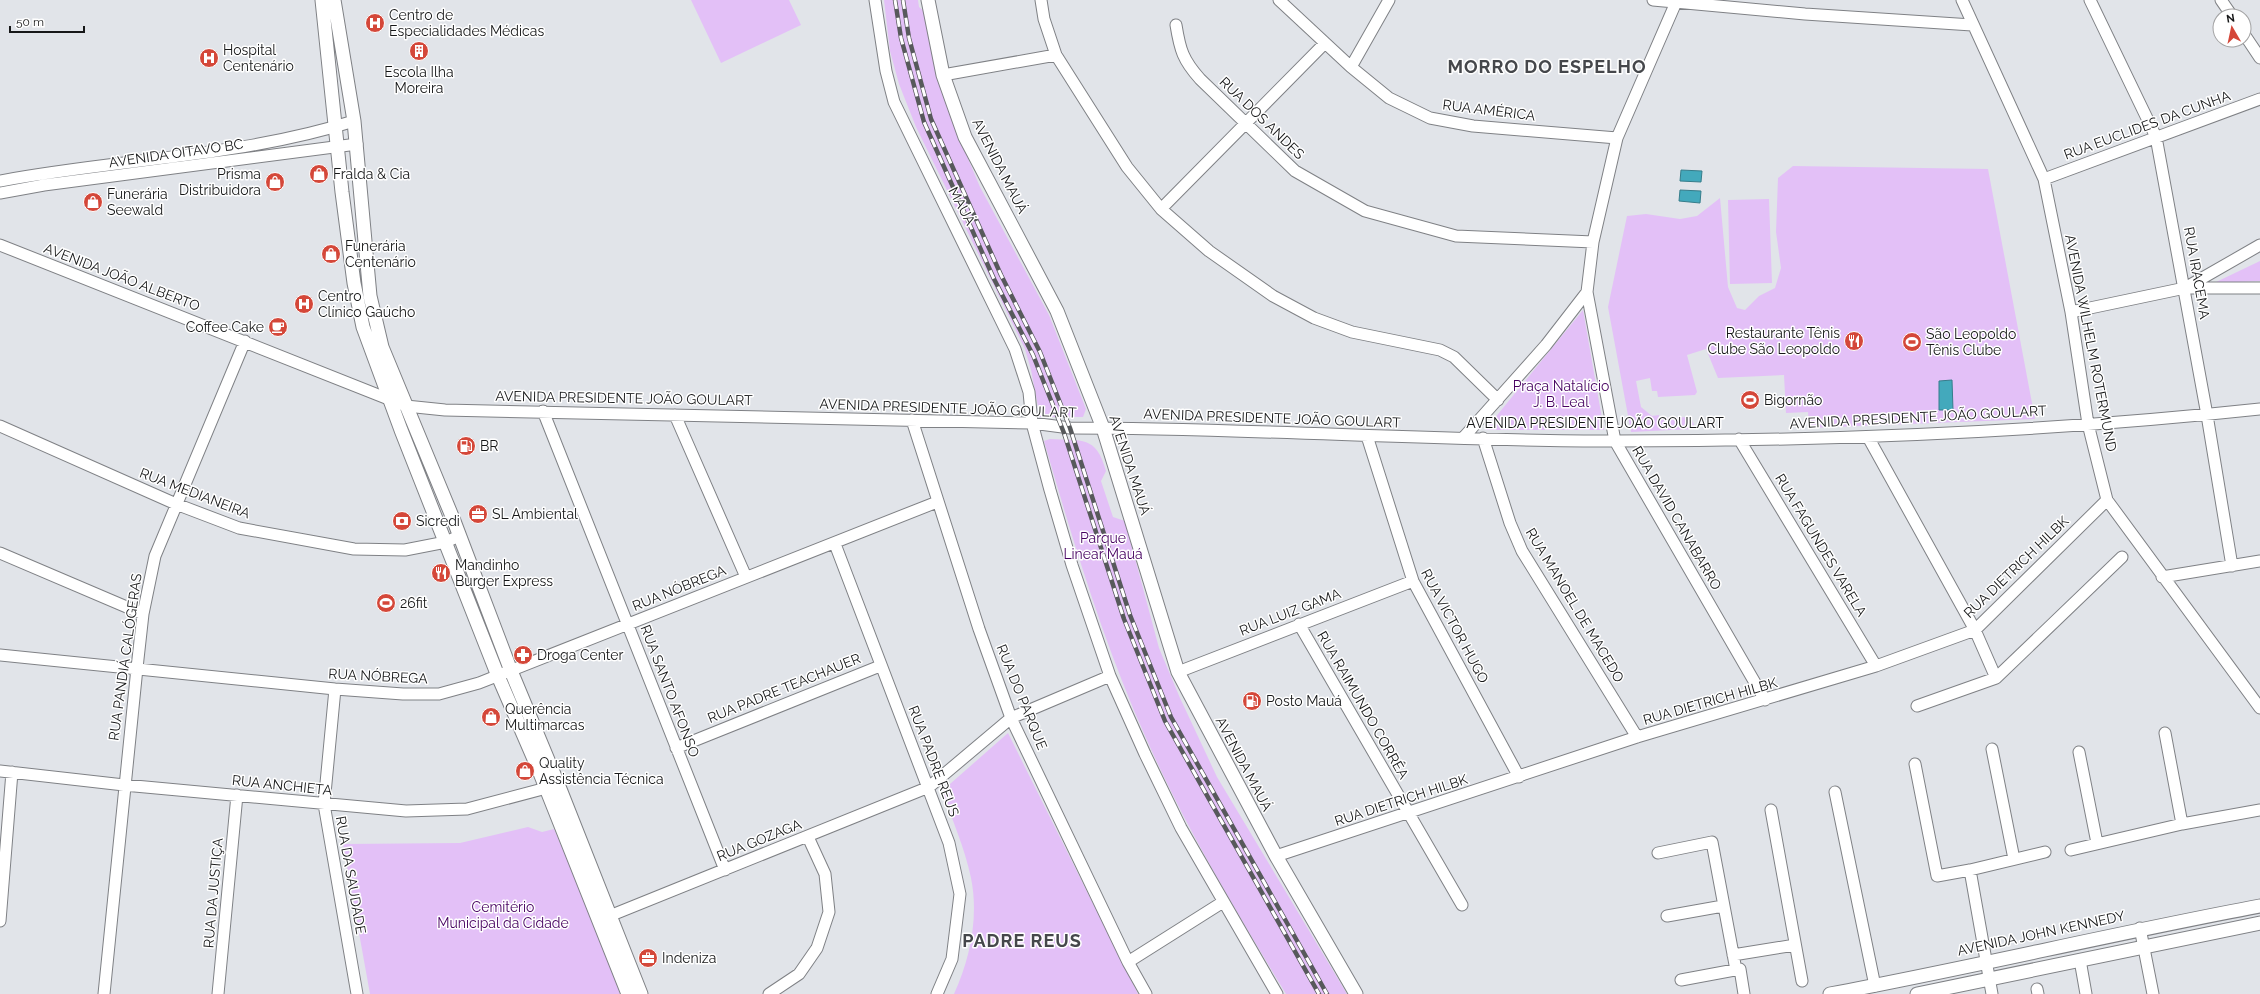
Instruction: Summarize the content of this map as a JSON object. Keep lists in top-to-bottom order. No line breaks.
{"streets":{"main road":["AVENIDA MAUÁ","AVENIDA JOHN KENNEDY"],"street":["RUA AMÉRICA","RUA DOS ANDES","RUA EUCLIDES DA CUNHA","AVENIDA OITAVO BC","MAUÁ","RUA IRACEMA","AVENIDA JOÃO ALBERTO","AVENIDA WILHELM ROTERMUND","AVENIDA PRESIDENTE JOÃO GOULART","RUA MEDIANEIRA","RUA DAVID CANABARRO","RUA FAGUNDES VARELA","RUA DIETRICH HILBK","RUA NÓBREGA","RUA MANOEL DE MACEDO","RUA LUIZ GAMA","RUA VICTOR HUGO","RUA PANDIÁ CALÓGERAS","RUA PADRE TEACHAUER","RUA SANTO AFONSO","RUA DO PARQUE","RUA RAIMUNDO CORRÊA","RUA PADRE REUS","RUA ANCHIETA","RUA GOZAGA","RUA DA SAUDADE","RUA DA JUSTIÇA"]},"crossings":[["RUA EUCLIDES DA CUNHA","RUA IRACEMA"],["RUA EUCLIDES DA CUNHA","AVENIDA WILHELM ROTERMUND"],["AVENIDA MAUÁ","AVENIDA PRESIDENTE JOÃO GOULART"],["AVENIDA MAUÁ","RUA DIETRICH HILBK"],["AVENIDA MAUÁ","RUA LUIZ GAMA"],["MAUÁ","AVENIDA PRESIDENTE JOÃO GOULART"],["RUA IRACEMA","AVENIDA PRESIDENTE JOÃO GOULART"],["AVENIDA JOÃO ALBERTO","AVENIDA PRESIDENTE JOÃO GOULART"],["AVENIDA JOÃO ALBERTO","RUA PANDIÁ CALÓGERAS"],["AVENIDA WILHELM ROTERMUND","AVENIDA PRESIDENTE JOÃO GOULART"],["AVENIDA WILHELM ROTERMUND","RUA DIETRICH HILBK"],["AVENIDA PRESIDENTE JOÃO GOULART","RUA DAVID CANABARRO"],["AVENIDA PRESIDENTE JOÃO GOULART","RUA FAGUNDES VARELA"],["AVENIDA PRESIDENTE JOÃO GOULART","RUA MANOEL DE MACEDO"],["AVENIDA PRESIDENTE JOÃO GOULART","RUA VICTOR HUGO"],["AVENIDA PRESIDENTE JOÃO GOULART","RUA SANTO AFONSO"],["AVENIDA PRESIDENTE JOÃO GOULART","RUA DO PARQUE"],["RUA MEDIANEIRA","RUA PANDIÁ CALÓGERAS"],["RUA DAVID CANABARRO","RUA DIETRICH HILBK"],["RUA FAGUNDES VARELA","RUA DIETRICH HILBK"],["RUA DIETRICH HILBK","RUA MANOEL DE MACEDO"],["RUA DIETRICH HILBK","RUA VICTOR HUGO"],["RUA DIETRICH HILBK","RUA RAIMUNDO CORRÊA"],["RUA NÓBREGA","RUA PANDIÁ CALÓGERAS"],["RUA NÓBREGA","RUA SANTO AFONSO"],["RUA NÓBREGA","RUA DO PARQUE"],["RUA NÓBREGA","RUA PADRE REUS"],["RUA NÓBREGA","RUA DA SAUDADE"],["RUA LUIZ GAMA","RUA VICTOR HUGO"],["RUA LUIZ GAMA","RUA RAIMUNDO CORRÊA"],["RUA PANDIÁ CALÓGERAS","RUA ANCHIETA"],["RUA PADRE TEACHAUER","RUA SANTO AFONSO"],["RUA PADRE TEACHAUER","RUA PADRE REUS"],["RUA SANTO AFONSO","RUA GOZAGA"],["RUA DO PARQUE","RUA GOZAGA"],["RUA PADRE REUS","RUA GOZAGA"],["RUA ANCHIETA","RUA DA SAUDADE"],["RUA ANCHIETA","RUA DA JUSTIÇA"]],"districts":["MORRO DO ESPELHO","PADRE REUS"],"parks":["Praça Natalício J. B. Leal","Parque Linear Mauá","Cemitério Municipal da Cidade"],"places":{"hospital":["Centro de Especialidades Médicas","Hospital Centenário","Centro Clínico Gaúcho"],"building":["Escola Ilha Moreira"],"shop":["Fralda & Cia","Prisma Distribuidora","Funerária Seewald","Funerária Centenário","Querência Multimarcas","Quality Assistência Técnica"],"cafe":["Coffee Cake"],"restaurant":["Restaurante Tênis Clube São Leopoldo","Mandinho Burger Express"],"sports":["São Leopoldo Tênis Clube","Bigornão","26fit"],"fuel station":["BR","Posto Mauá"],"office":["SL Ambiental","Indeniza"],"bank":["Sicredi"],"pharmacy":["Droga Center"]},"scale_bar":"50 m","north":"top"}
